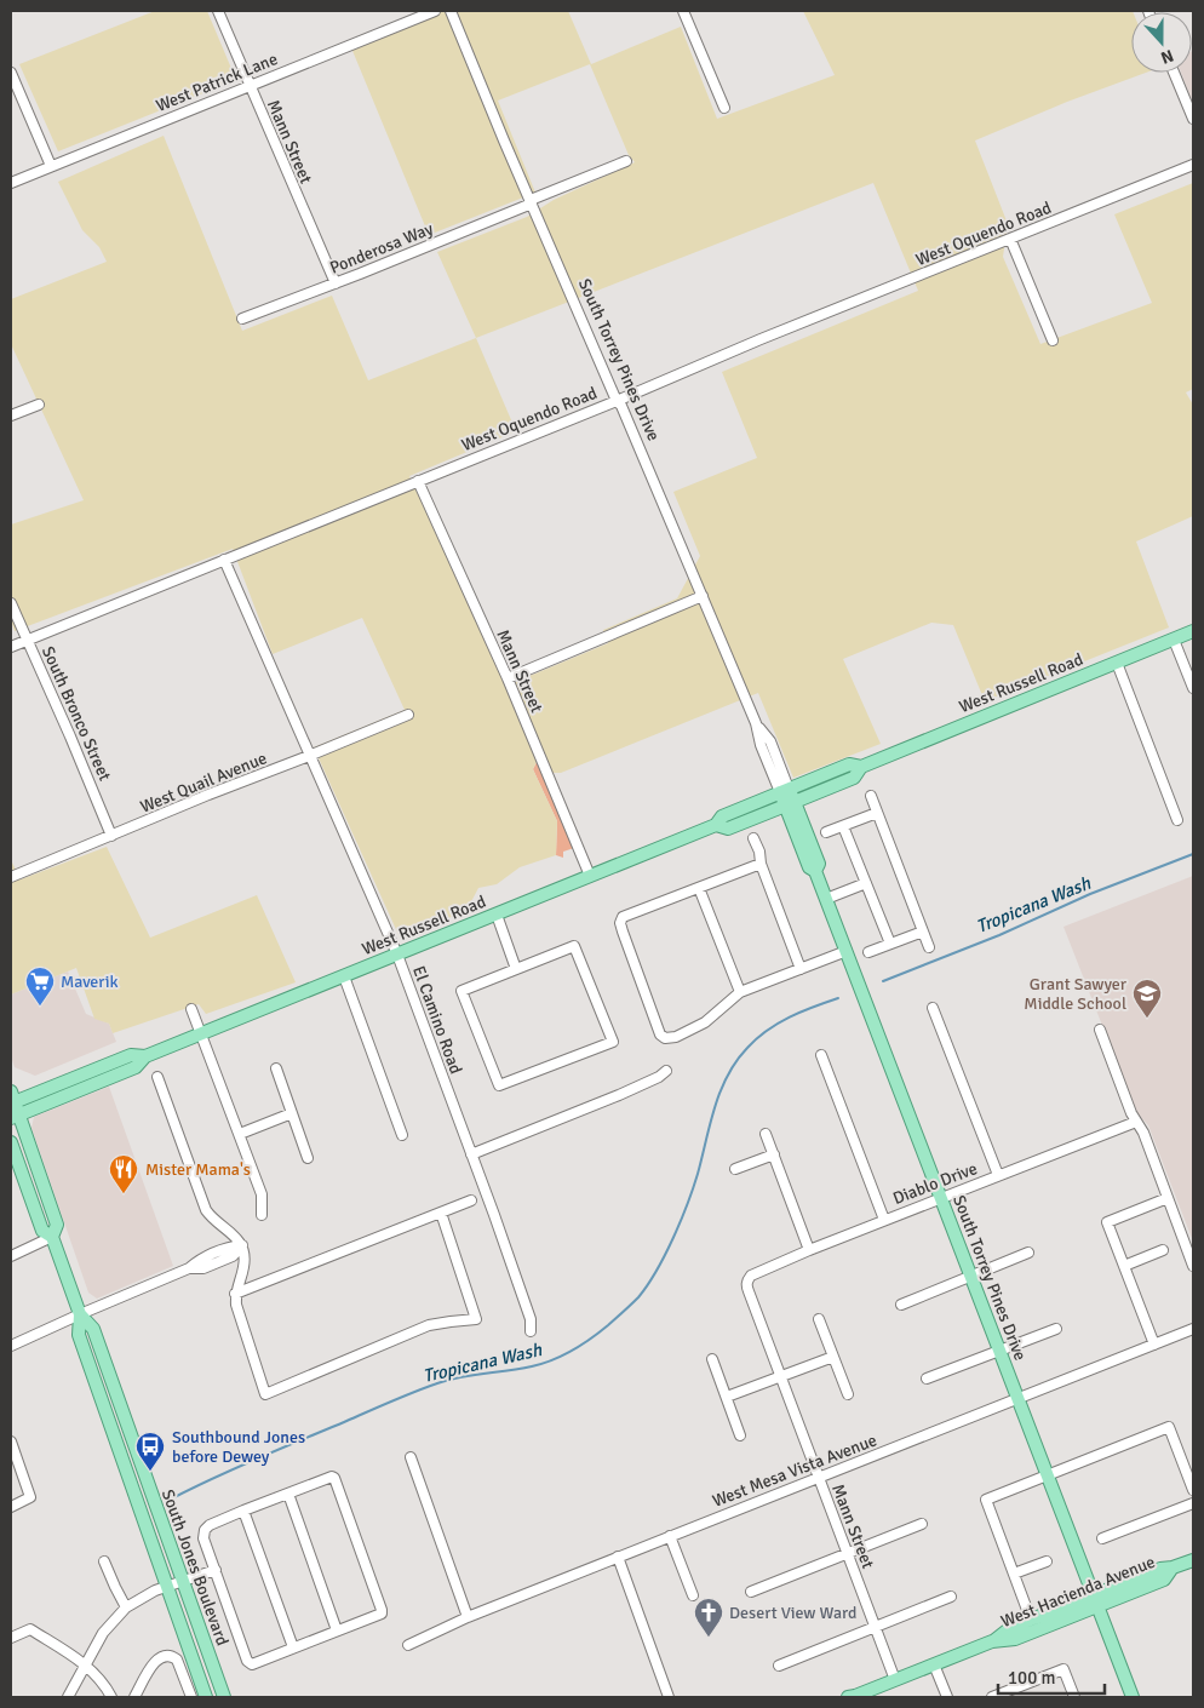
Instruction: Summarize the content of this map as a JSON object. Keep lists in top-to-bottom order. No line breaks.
{"streets":{"main road":["South Torrey Pines Drive","West Russell Road","South Jones Boulevard","West Hacienda Avenue"],"street":["West Patrick Lane","Mann Street","West Oquendo Road","Ponderosa Way","South Bronco Street","West Quail Avenue","El Camino Road","Diablo Drive","West Mesa Vista Avenue"]},"crossings":[["West Patrick Lane","Mann Street"],["Mann Street","West Oquendo Road"],["Mann Street","Ponderosa Way"],["Mann Street","West Russell Road"],["Mann Street","Diablo Drive"],["Mann Street","West Mesa Vista Avenue"],["Mann Street","West Hacienda Avenue"],["West Oquendo Road","South Torrey Pines Drive"],["West Oquendo Road","South Bronco Street"],["West Oquendo Road","El Camino Road"],["Ponderosa Way","South Torrey Pines Drive"],["South Torrey Pines Drive","West Russell Road"],["South Torrey Pines Drive","Diablo Drive"],["South Torrey Pines Drive","West Mesa Vista Avenue"],["South Torrey Pines Drive","West Hacienda Avenue"],["West Russell Road","El Camino Road"],["West Russell Road","South Jones Boulevard"],["South Bronco Street","West Quail Avenue"],["West Quail Avenue","El Camino Road"]],"water":["Tropicana Wash"],"places":{"supermarket":["Maverik"],"school or university":["Grant Sawyer Middle School"],"restaurant":["Mister Mama's"],"bus stop":["Southbound Jones before Dewey"],"church":["Desert View Ward"]},"scale_bar":"100 m","north":"bottom"}
